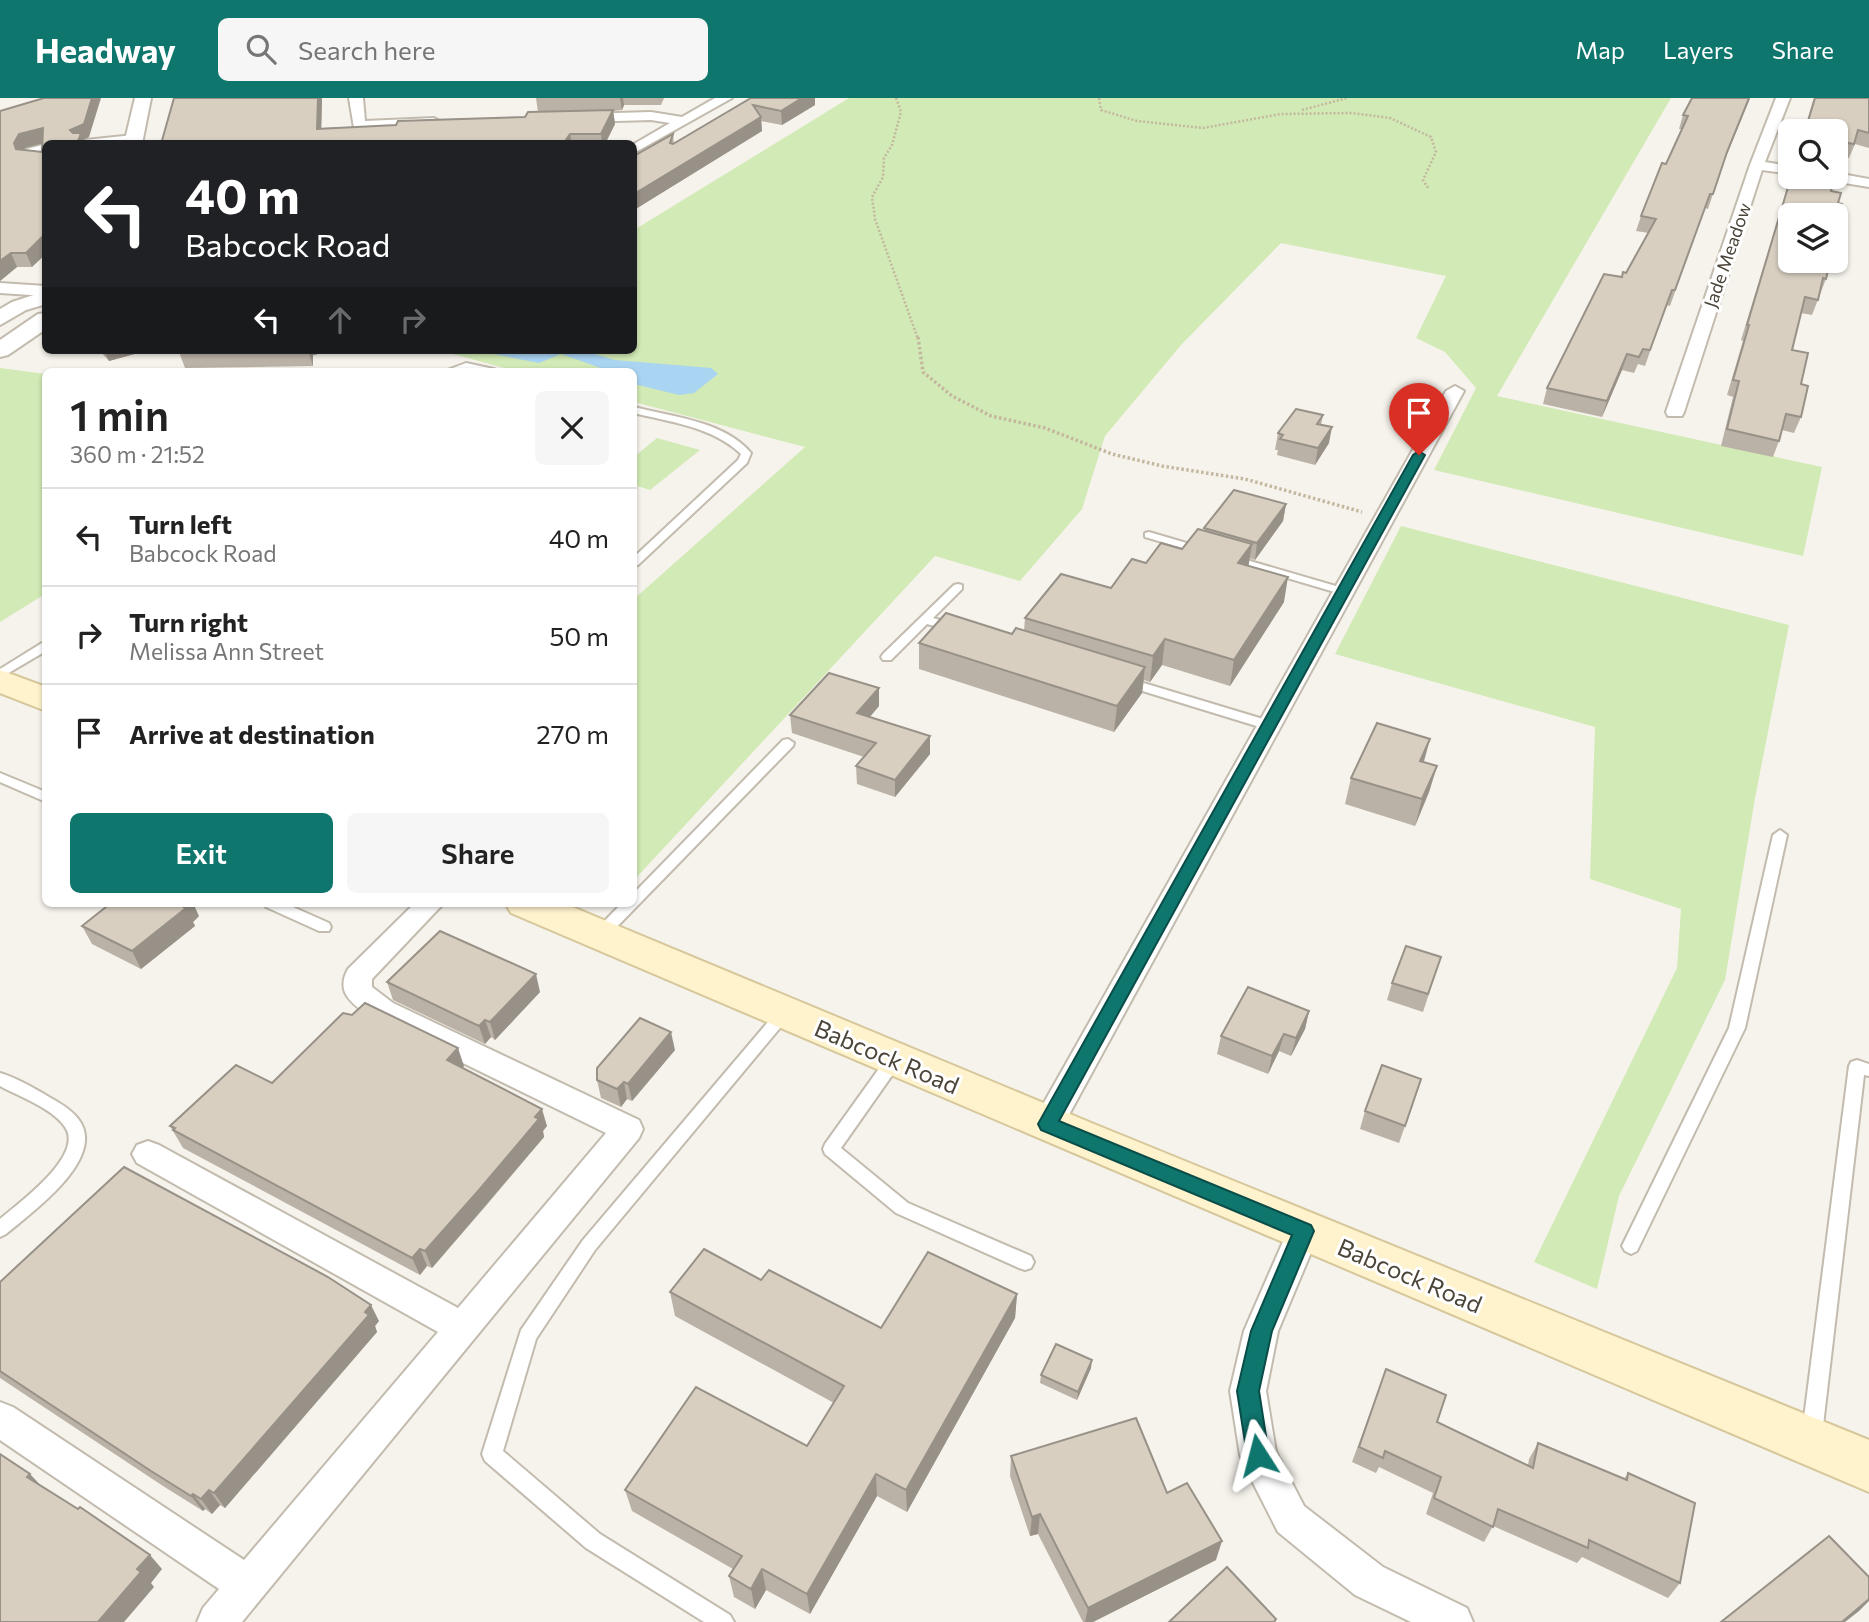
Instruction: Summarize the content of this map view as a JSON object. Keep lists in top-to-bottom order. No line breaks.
{"streets":{"main road":["Babcock Road"],"street":["Jade Meadow"]},"page":{"header":"Headway","search":"Search here","nav":["Map","Layers","Share"],"turn":["40 m","Babcock Road"],"heading":["1 min","360 m · 21:52"],"list":[{"name":"Turn left","note":"Babcock Road","value":"40 m"},{"name":"Turn right","note":"Melissa Ann Street","value":"50 m"},{"name":"Arrive at destination","value":"270 m"}],"buttons":["Exit","Share"]}}
